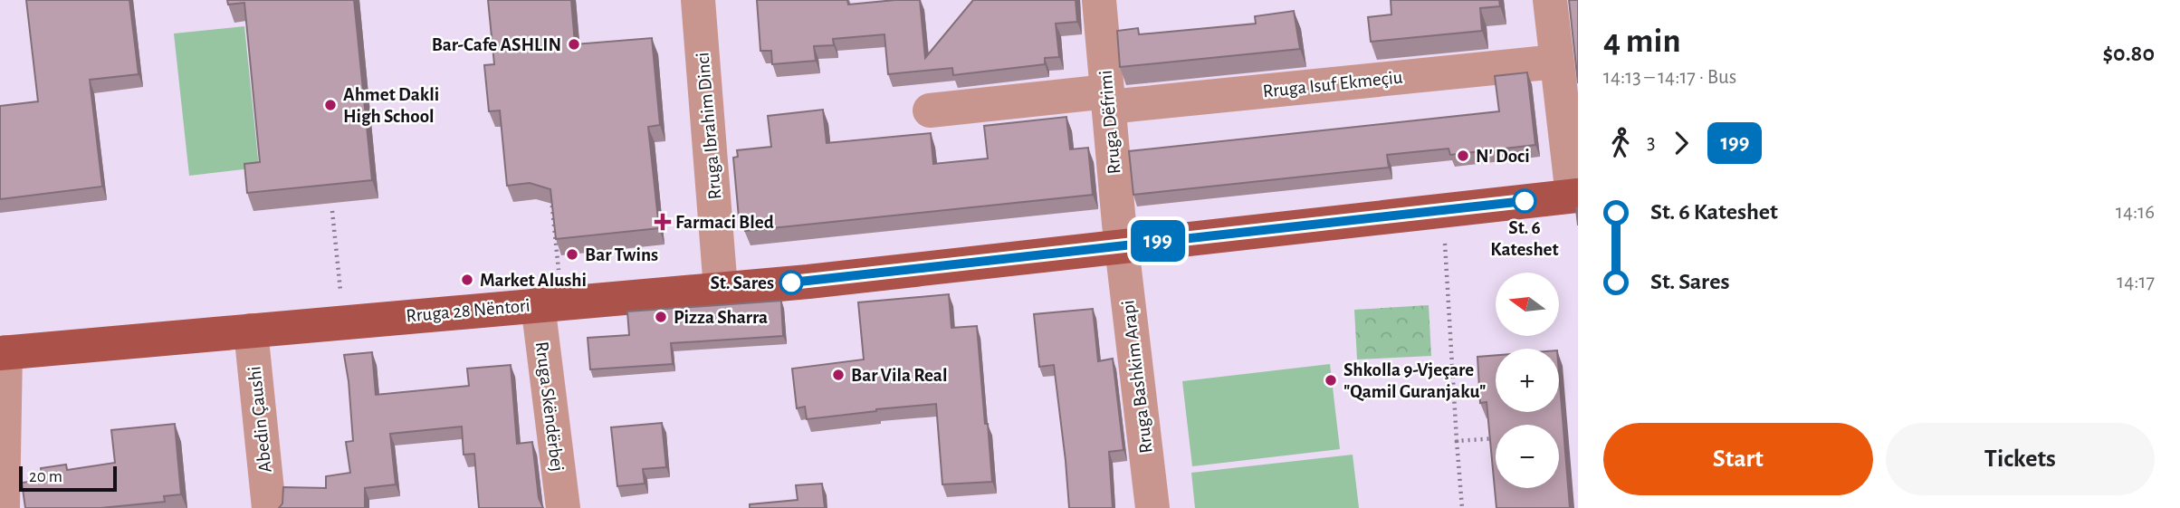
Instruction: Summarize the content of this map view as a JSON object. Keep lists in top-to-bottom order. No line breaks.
{"streets":{"main road":["Rruga 28 Nëntori"],"street":["Rruga Isuf Ekmeçiu","Rruga Dëfrimi","Rruga Ibrahim Dinci","Rruga Bashkim Arapi","Rruga Skëndërbej","Abedin Çaushi"]},"crossings":[["Rruga Isuf Ekmeçiu","Rruga Dëfrimi"],["Rruga Dëfrimi","Rruga 28 Nëntori"],["Rruga Dëfrimi","Rruga Bashkim Arapi"],["Rruga Ibrahim Dinci","Rruga 28 Nëntori"],["Rruga 28 Nëntori","Rruga Bashkim Arapi"],["Rruga 28 Nëntori","Rruga Skëndërbej"],["Rruga 28 Nëntori","Abedin Çaushi"]],"places":{"other":["Bar-Cafe ASHLIN","Ahmet Dakli High School","N' Doci","St. 6 Kateshet","Bar Twins","Market Alushi","St. Sares","Pizza Sharra","Bar Vila Real","Shkolla 9-Vjeçare \"Qamil Guranjaku\""],"health":["Farmaci Bled"]},"lines":["bus line 199"],"scale_bar":"20 m","north":"left","page":{"on_map":"199","heading":["4 min","14:13 – 14:17 · Bus","$0.80"],"legs":["3","199"],"list":[{"name":"St. 6 Kateshet","value":"14:16"},{"name":"St. Sares","value":"14:17"}],"map_buttons":["+","−"],"buttons":["Start","Tickets"],"scale":"20 m"}}
